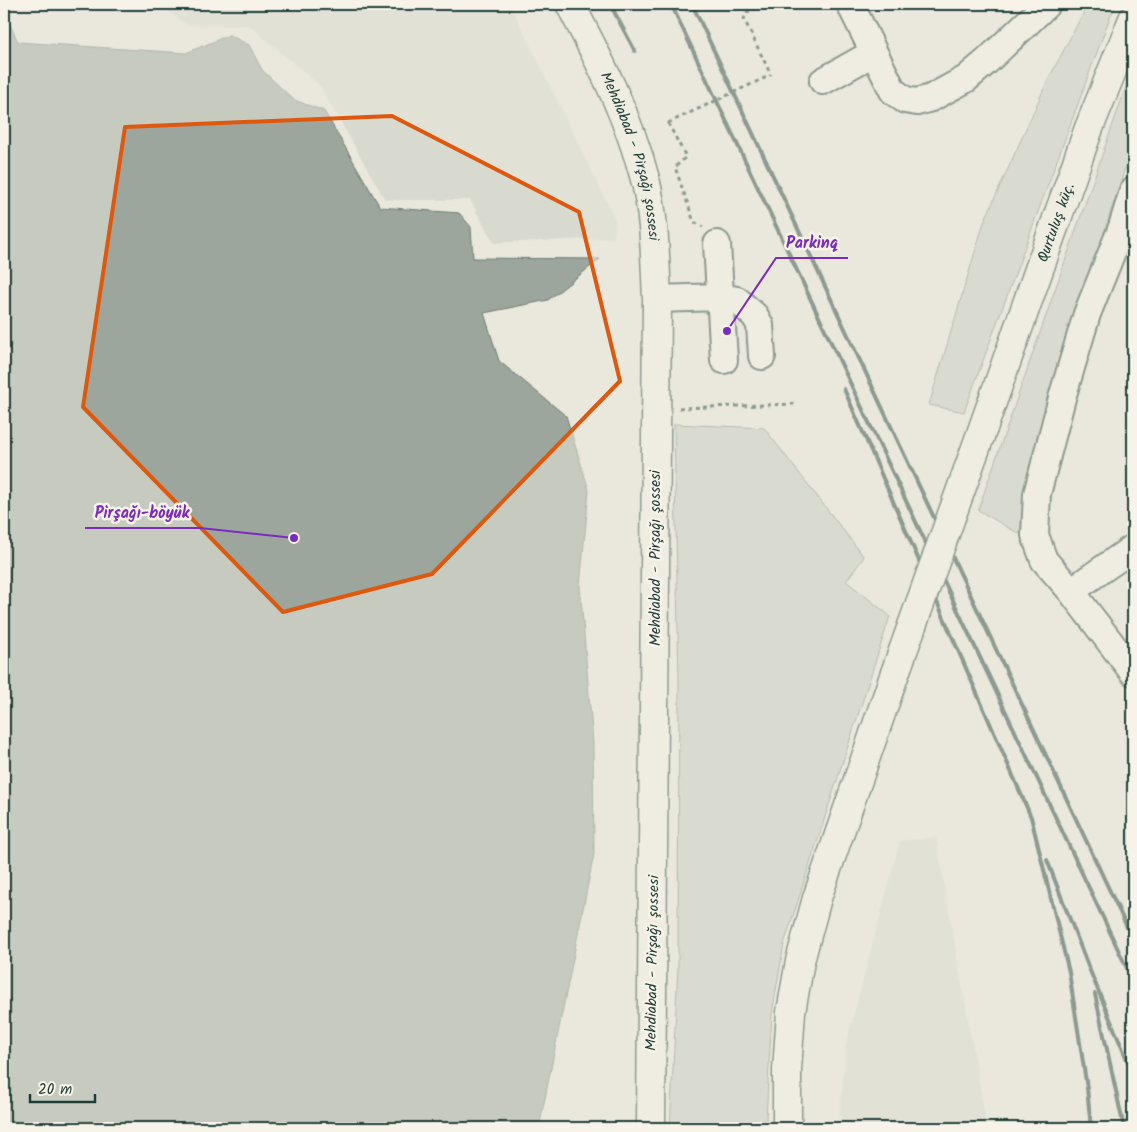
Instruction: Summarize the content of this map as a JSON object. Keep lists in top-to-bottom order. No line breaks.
{"streets":{"main road":["Mehdiabad - Pirşağı şossesi","Qurtuluş küç."]},"places":["Parkinq","Pirşağı-böyük"],"scale_bar":"20 m"}
